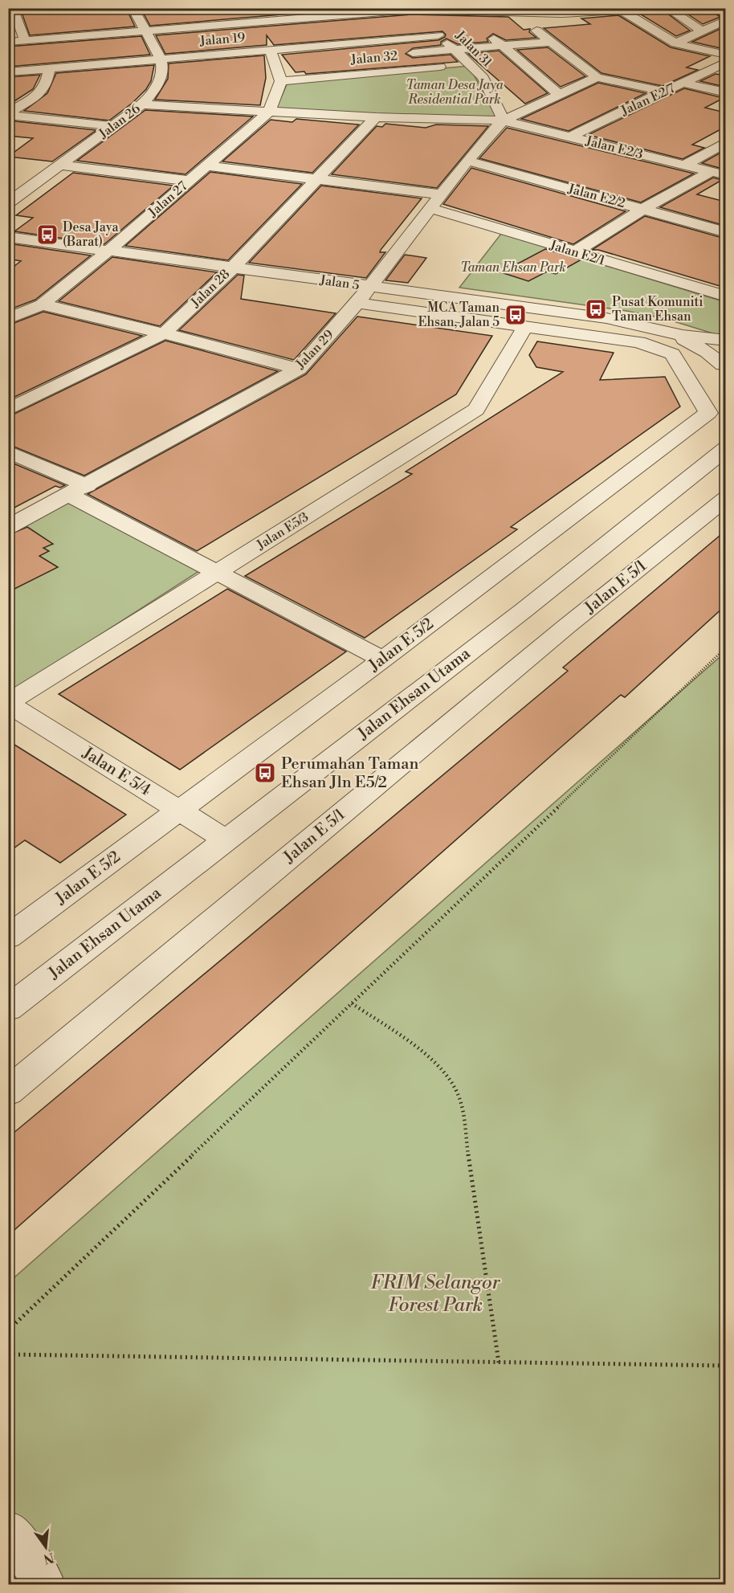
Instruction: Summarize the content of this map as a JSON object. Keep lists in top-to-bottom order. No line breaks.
{"streets":{"street":["Jalan 19","Jalan 31","Jalan 32","Jalan E2/7","Jalan 26","Jalan E2/3","Jalan E2/2","Jalan 27","Jalan E2/1","Jalan 5","Jalan 28","Jalan 29","Jalan E5/3","Jalan E 5/1","Jalan E 5/2","Jalan Ehsan Utama","Jalan E 5/4"]},"crossings":[["Jalan 19","Jalan 31"],["Jalan 19","Jalan 26"],["Jalan 31","Jalan 32"],["Jalan 31","Jalan E2/3"],["Jalan 31","Jalan 29"],["Jalan 32","Jalan 27"],["Jalan E2/7","Jalan E2/3"],["Jalan E2/3","Jalan 29"],["Jalan E2/2","Jalan 29"],["Jalan 27","Jalan 5"],["Jalan E2/1","Jalan 29"],["Jalan 5","Jalan 28"],["Jalan 5","Jalan 29"],["Jalan E5/3","Jalan E 5/2"],["Jalan E5/3","Jalan E 5/4"],["Jalan E 5/2","Jalan E 5/4"],["Jalan Ehsan Utama","Jalan E 5/4"]],"parks":["Taman Desa Jaya Residential Park","Taman Ehsan Park","FRIM Selangor Forest Park"],"places":{"bus stop":["Desa Jaya (Barat)","Pusat Komuniti Taman Ehsan","MCA Taman Ehsan, Jalan 5","Perumahan Taman Ehsan Jln E5/2"]},"north":"bottom"}
